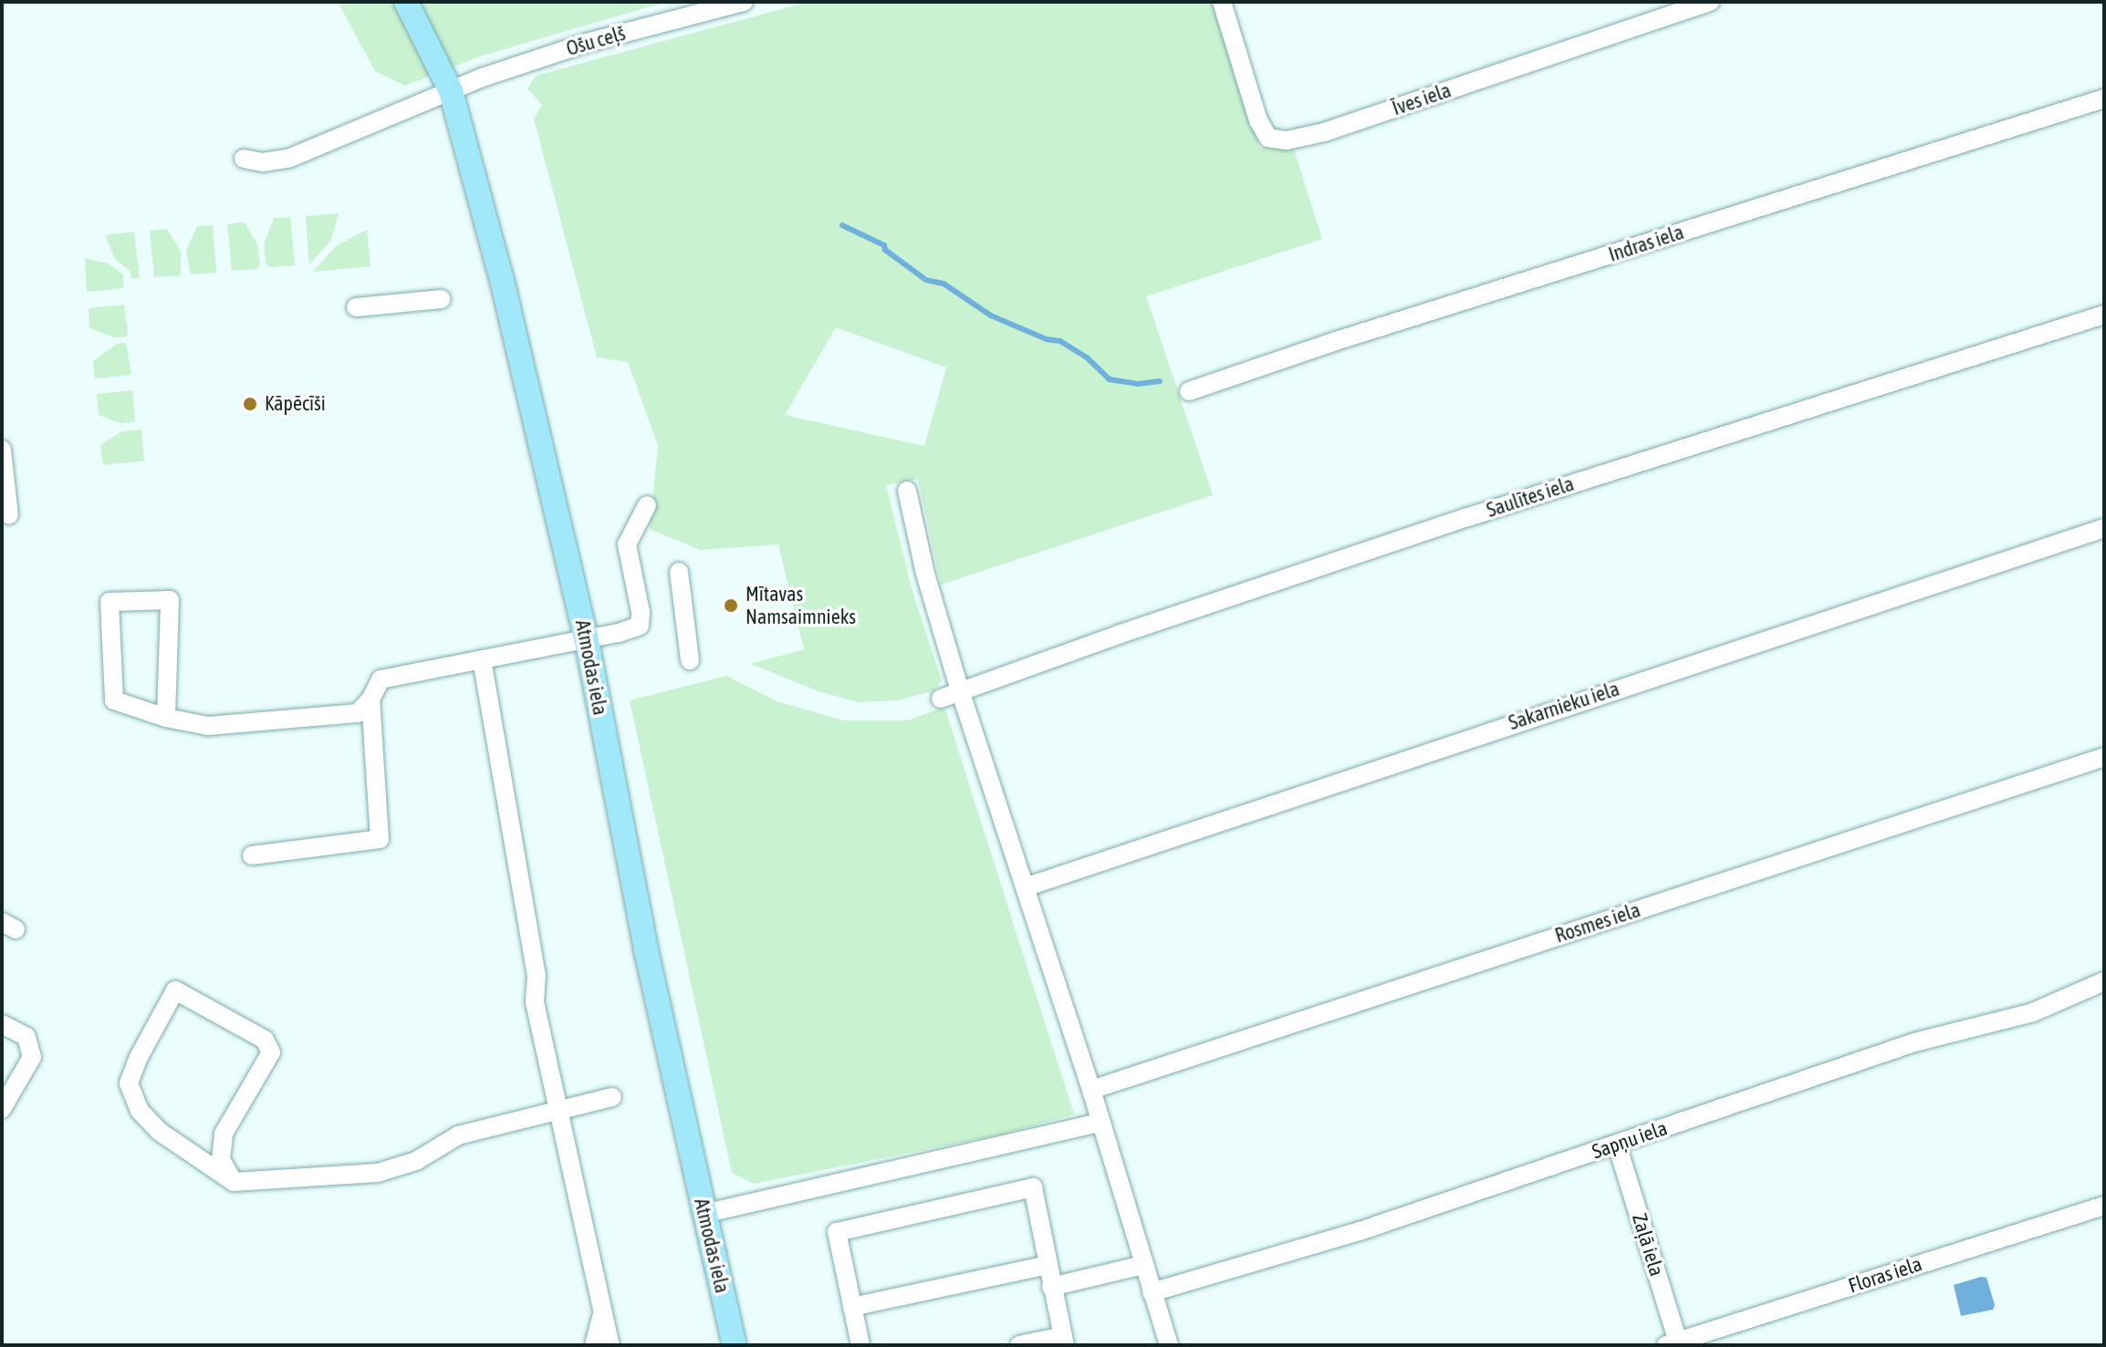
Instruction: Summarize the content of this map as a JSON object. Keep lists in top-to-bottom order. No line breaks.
{"streets":{"main road":["Atmodas iela"],"street":["Ošu ceļš","Īves iela","Indras iela","Saulītes iela","Sakarnieku iela","Rosmes iela","Sapņu iela","Zaļā iela","Floras iela"]},"crossings":[["Ošu ceļš","Atmodas iela"],["Sapņu iela","Zaļā iela"],["Zaļā iela","Floras iela"]],"places":["Kāpēcīši","Mītavas Namsaimnieks"]}
